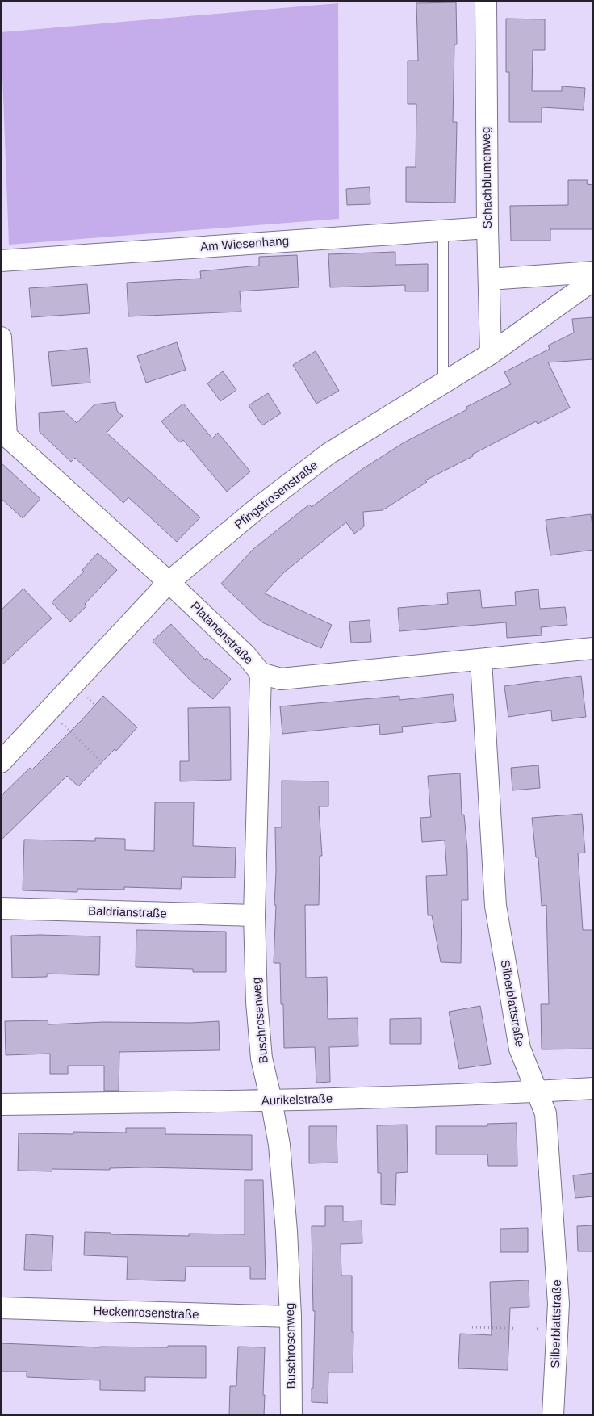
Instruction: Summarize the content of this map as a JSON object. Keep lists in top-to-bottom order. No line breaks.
{"streets":{"street":["Schachblumenweg","Am Wiesenhang","Pfingstrosenstraße","Platanenstraße","Baldrianstraße","Silberblattstraße","Buschrosenweg","Aurikelstraße","Heckenrosenstraße"]},"crossings":[["Schachblumenweg","Am Wiesenhang"],["Schachblumenweg","Pfingstrosenstraße"],["Pfingstrosenstraße","Platanenstraße"],["Platanenstraße","Silberblattstraße"],["Platanenstraße","Buschrosenweg"],["Baldrianstraße","Buschrosenweg"],["Silberblattstraße","Aurikelstraße"],["Buschrosenweg","Aurikelstraße"],["Buschrosenweg","Heckenrosenstraße"]]}
